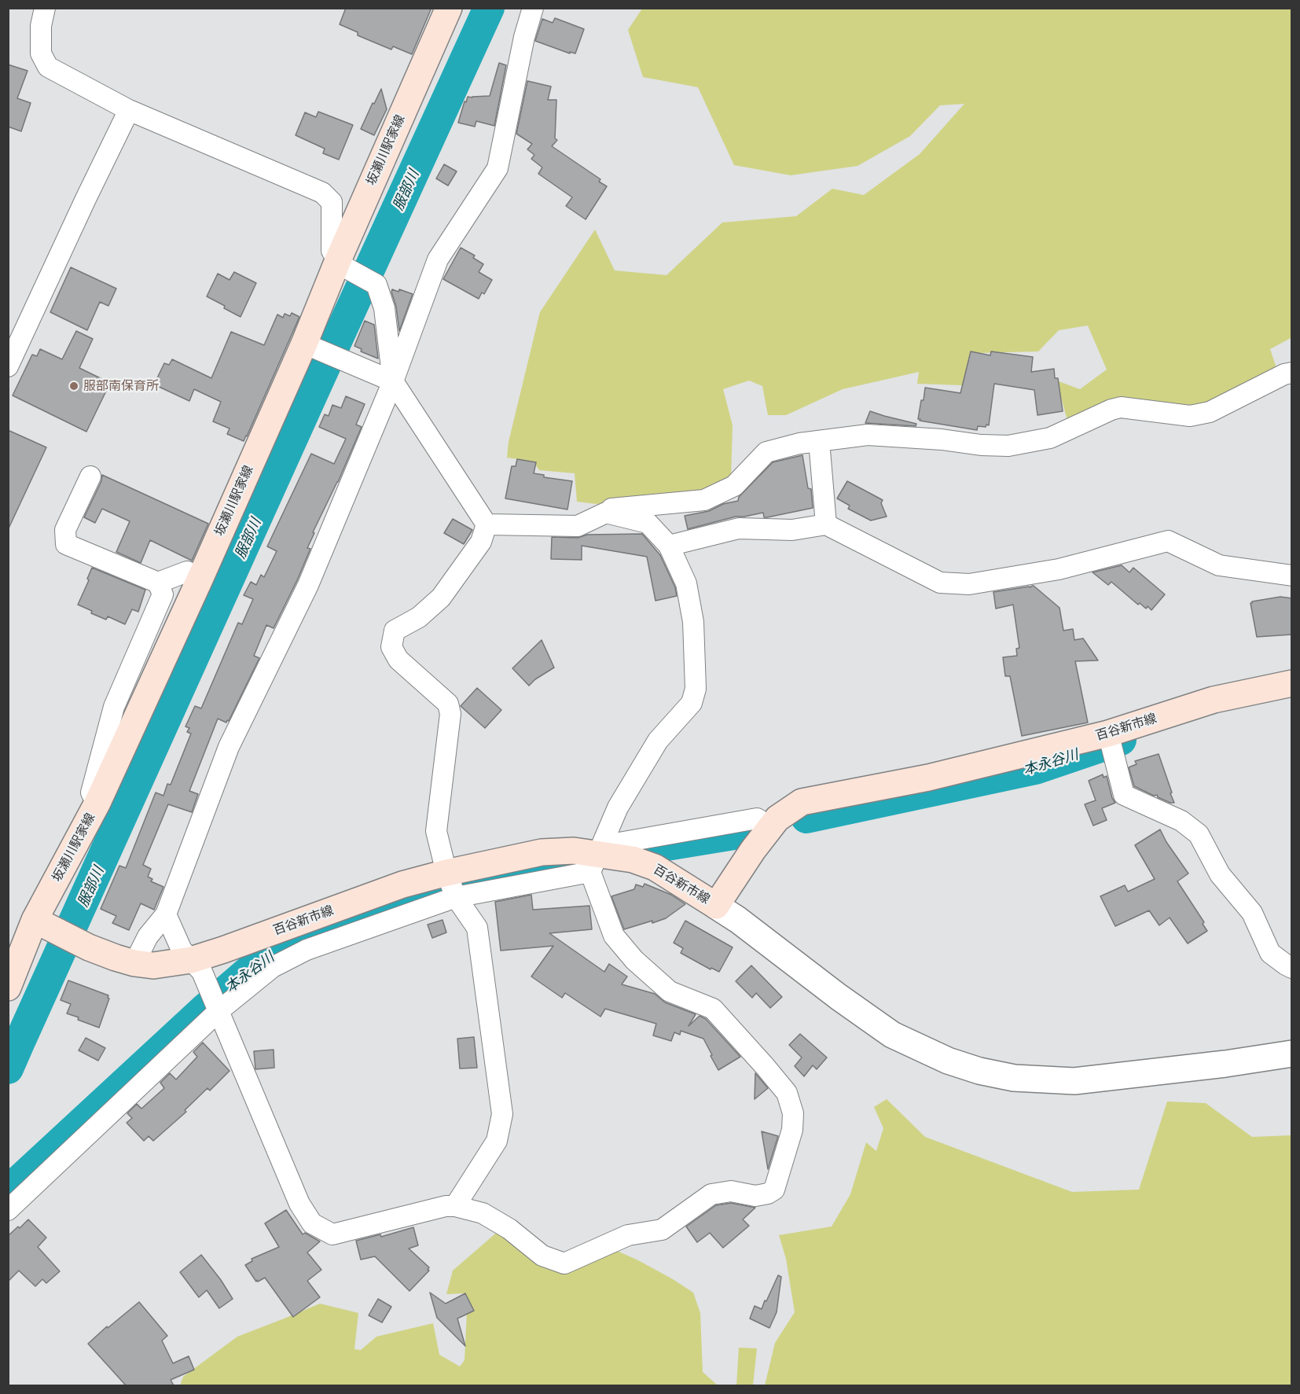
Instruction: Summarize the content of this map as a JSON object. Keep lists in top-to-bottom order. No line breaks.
{"streets":{"main road":["坂瀬川駅家線","百谷新市線"]},"crossings":[["坂瀬川駅家線","百谷新市線"]],"water":["服部川","本永谷川"],"places":["服部南保育所"]}
